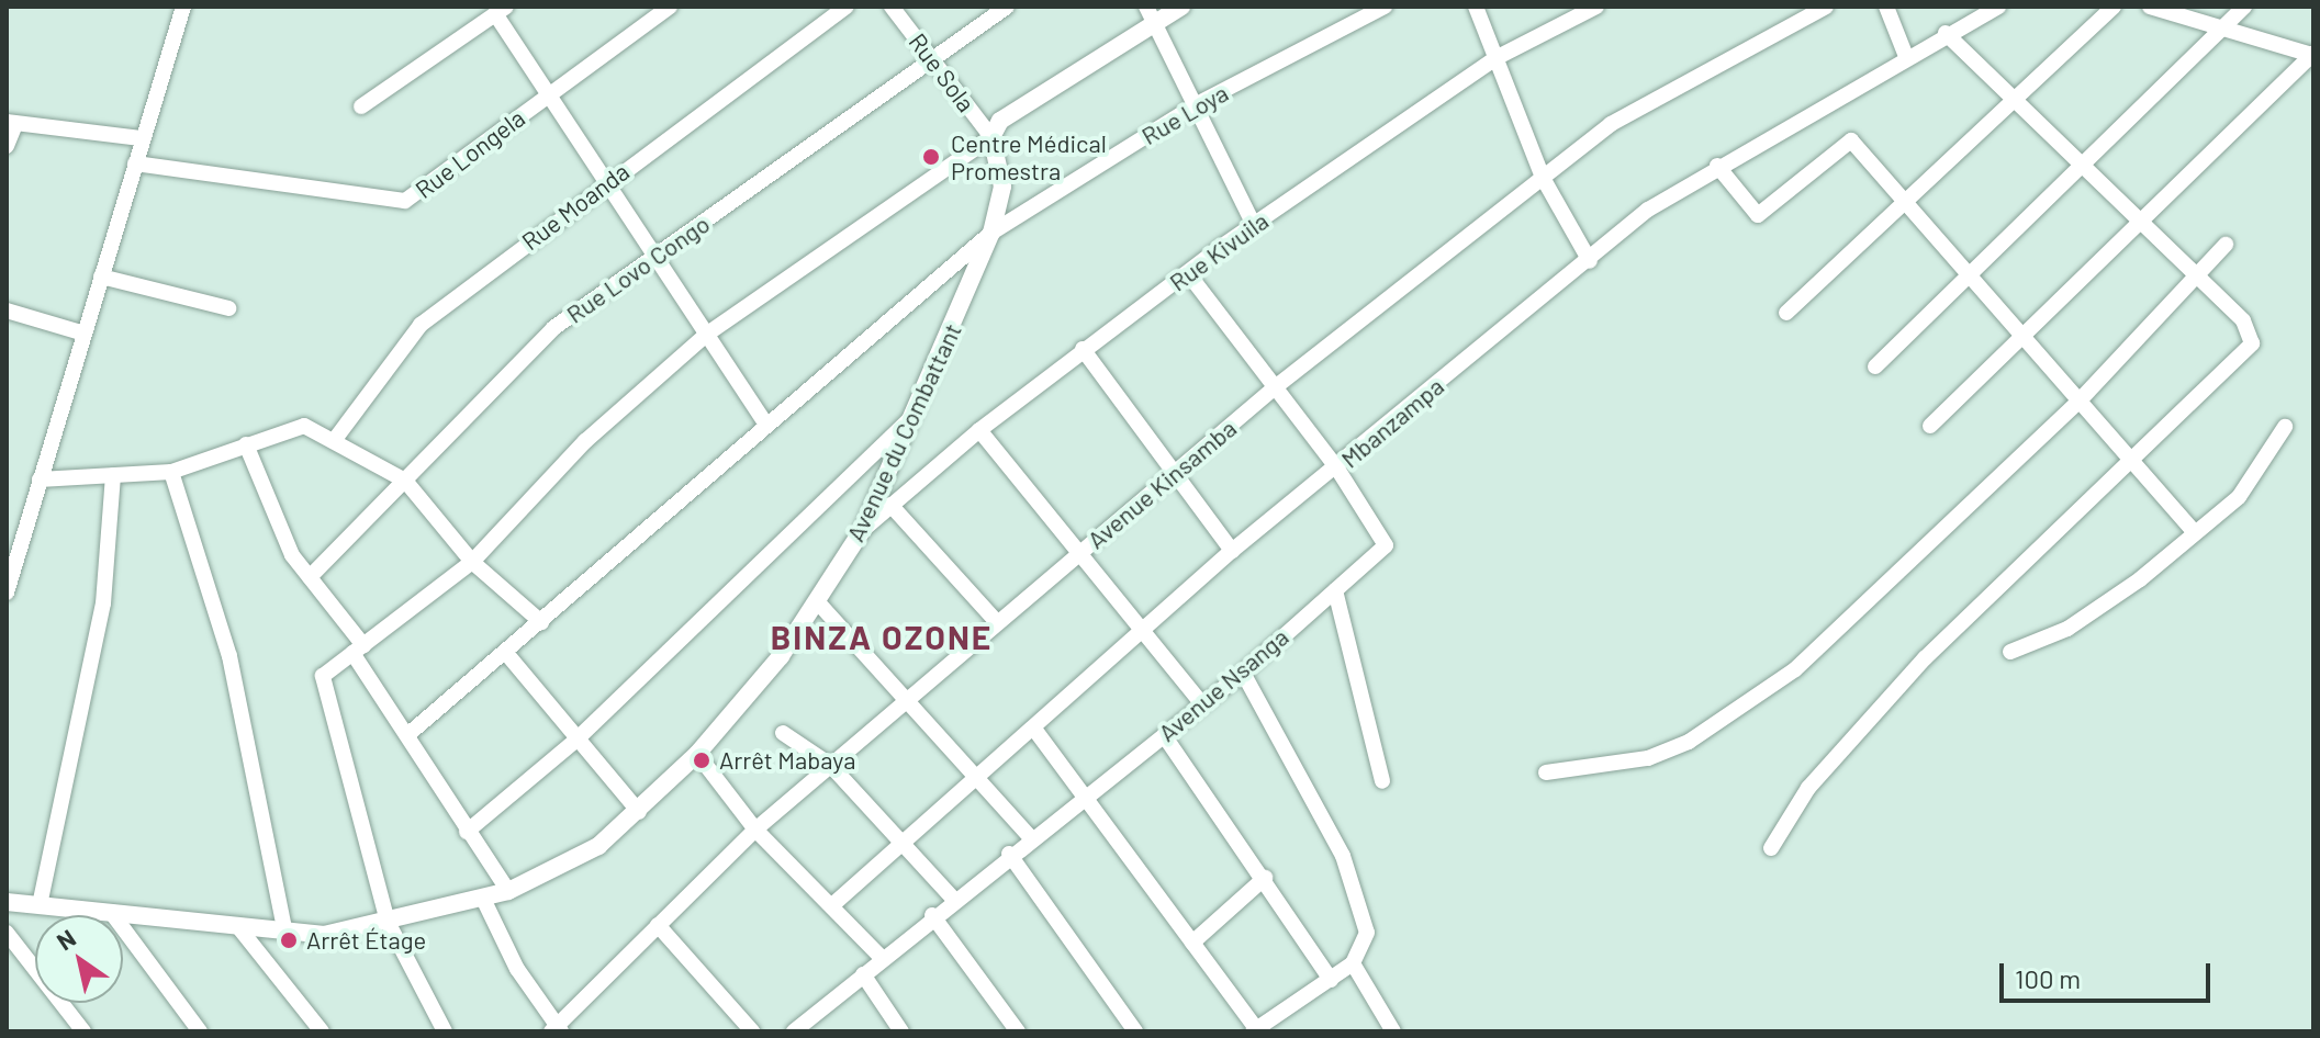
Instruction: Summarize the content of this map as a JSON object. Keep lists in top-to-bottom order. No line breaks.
{"streets":{"street":["Rue Sola","Rue Loya","Rue Longela","Rue Moanda","Rue Kivuila","Rue Lovo Congo","Mbanzampa","Avenue du Combattant","Avenue Kinsamba","Avenue Nsanga"]},"crossings":[["Rue Sola","Rue Lovo Congo"],["Rue Sola","Avenue du Combattant"],["Rue Loya","Avenue du Combattant"],["Rue Kivuila","Avenue du Combattant"],["Rue Kivuila","Avenue Nsanga"],["Mbanzampa","Avenue Nsanga"],["Avenue Kinsamba","Avenue Nsanga"]],"districts":["BINZA OZONE"],"places":["Centre Médical Promestra","Arrêt Mabaya","Arrêt Étage"],"scale_bar":"100 m","north":"top left"}
